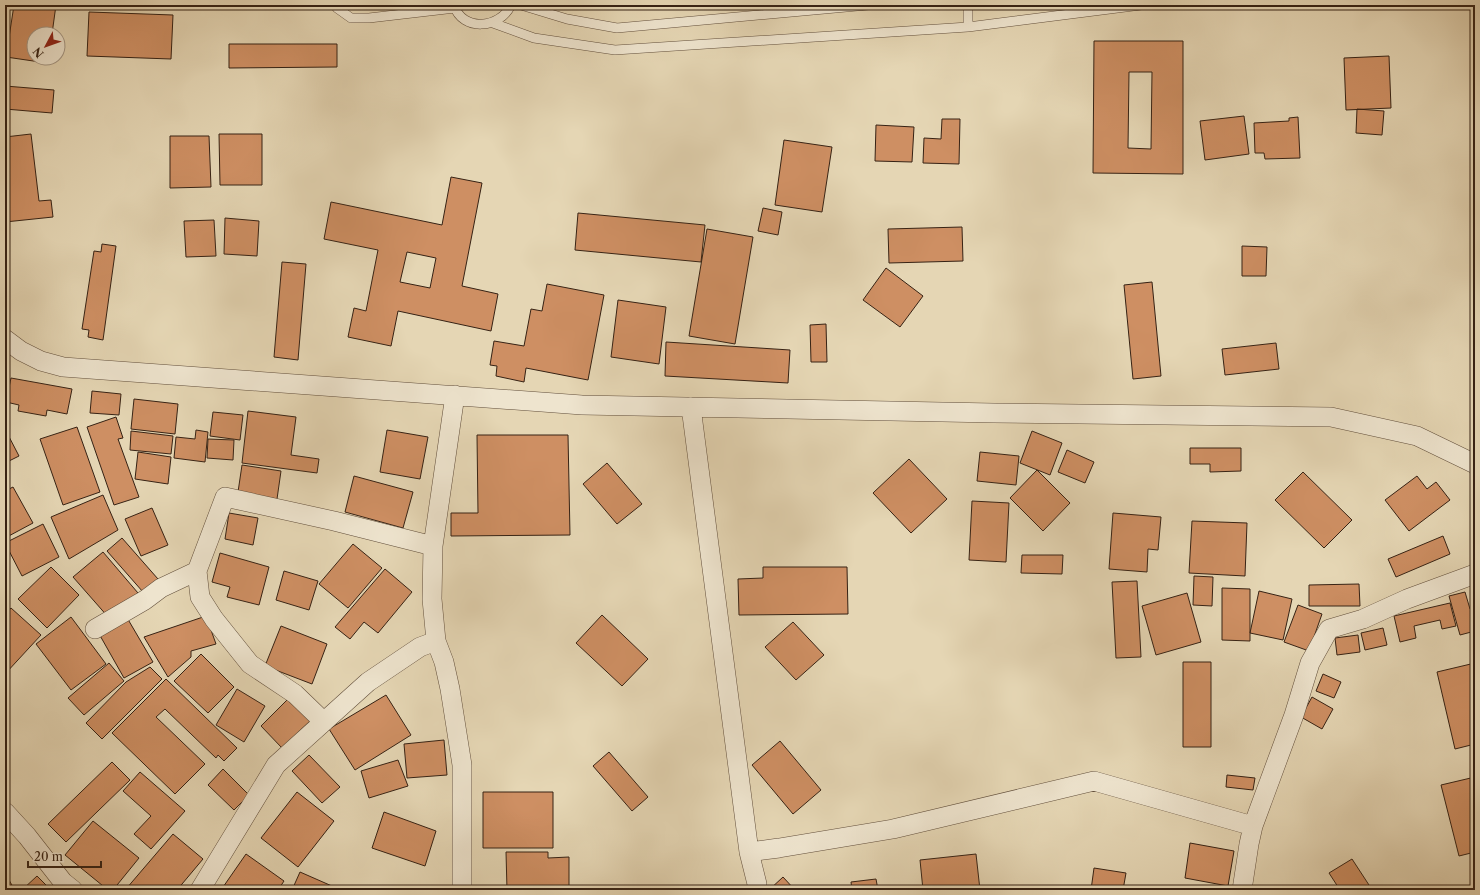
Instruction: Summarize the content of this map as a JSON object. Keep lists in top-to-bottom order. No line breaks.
{"scale_bar":"20 m","north":"bottom left"}
